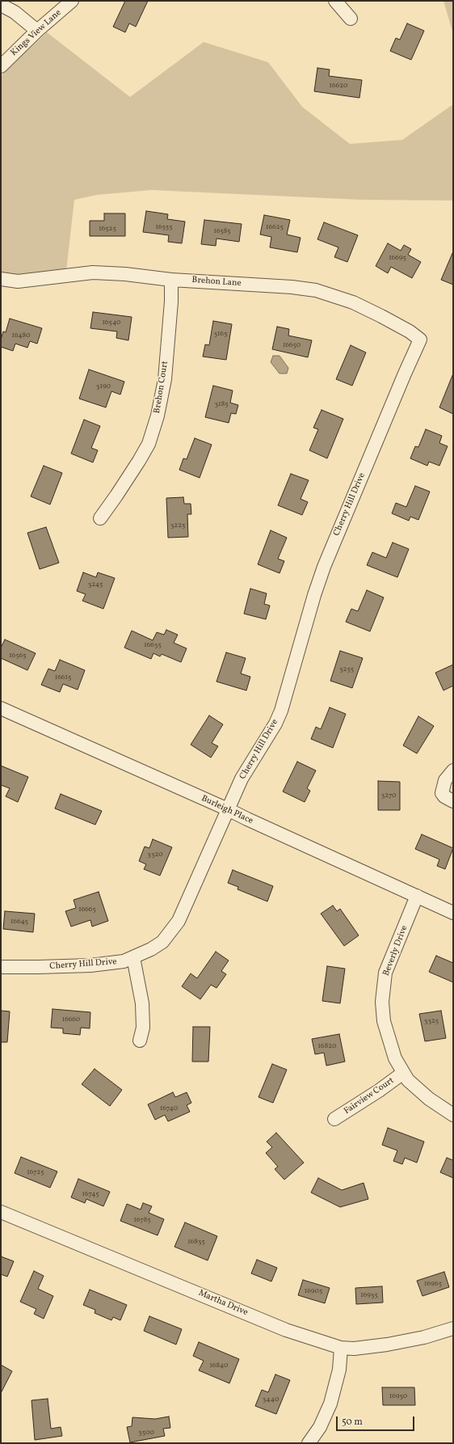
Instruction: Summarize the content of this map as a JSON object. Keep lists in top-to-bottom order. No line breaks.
{"streets":{"street":["Kings View Lane","Brehon Lane","Brehon Court","Cherry Hill Drive","Burleigh Place","Beverly Drive","Fairview Court","Martha Drive"]},"crossings":[["Brehon Lane","Brehon Court"],["Brehon Lane","Cherry Hill Drive"],["Cherry Hill Drive","Burleigh Place"],["Burleigh Place","Beverly Drive"],["Beverly Drive","Fairview Court"]],"house_numbers":["16620","16555","16625","16525","16585","16695","16540","3165","16480","16650","3190","3185","3225","3245","16635","16565","3255","16615","3270","3320","16665","16645","16660","3325","16820","16740","16725","16745","16785","16835","16965","16905","16935","16840","16930","3440","3500"],"scale_bar":"50 m"}
